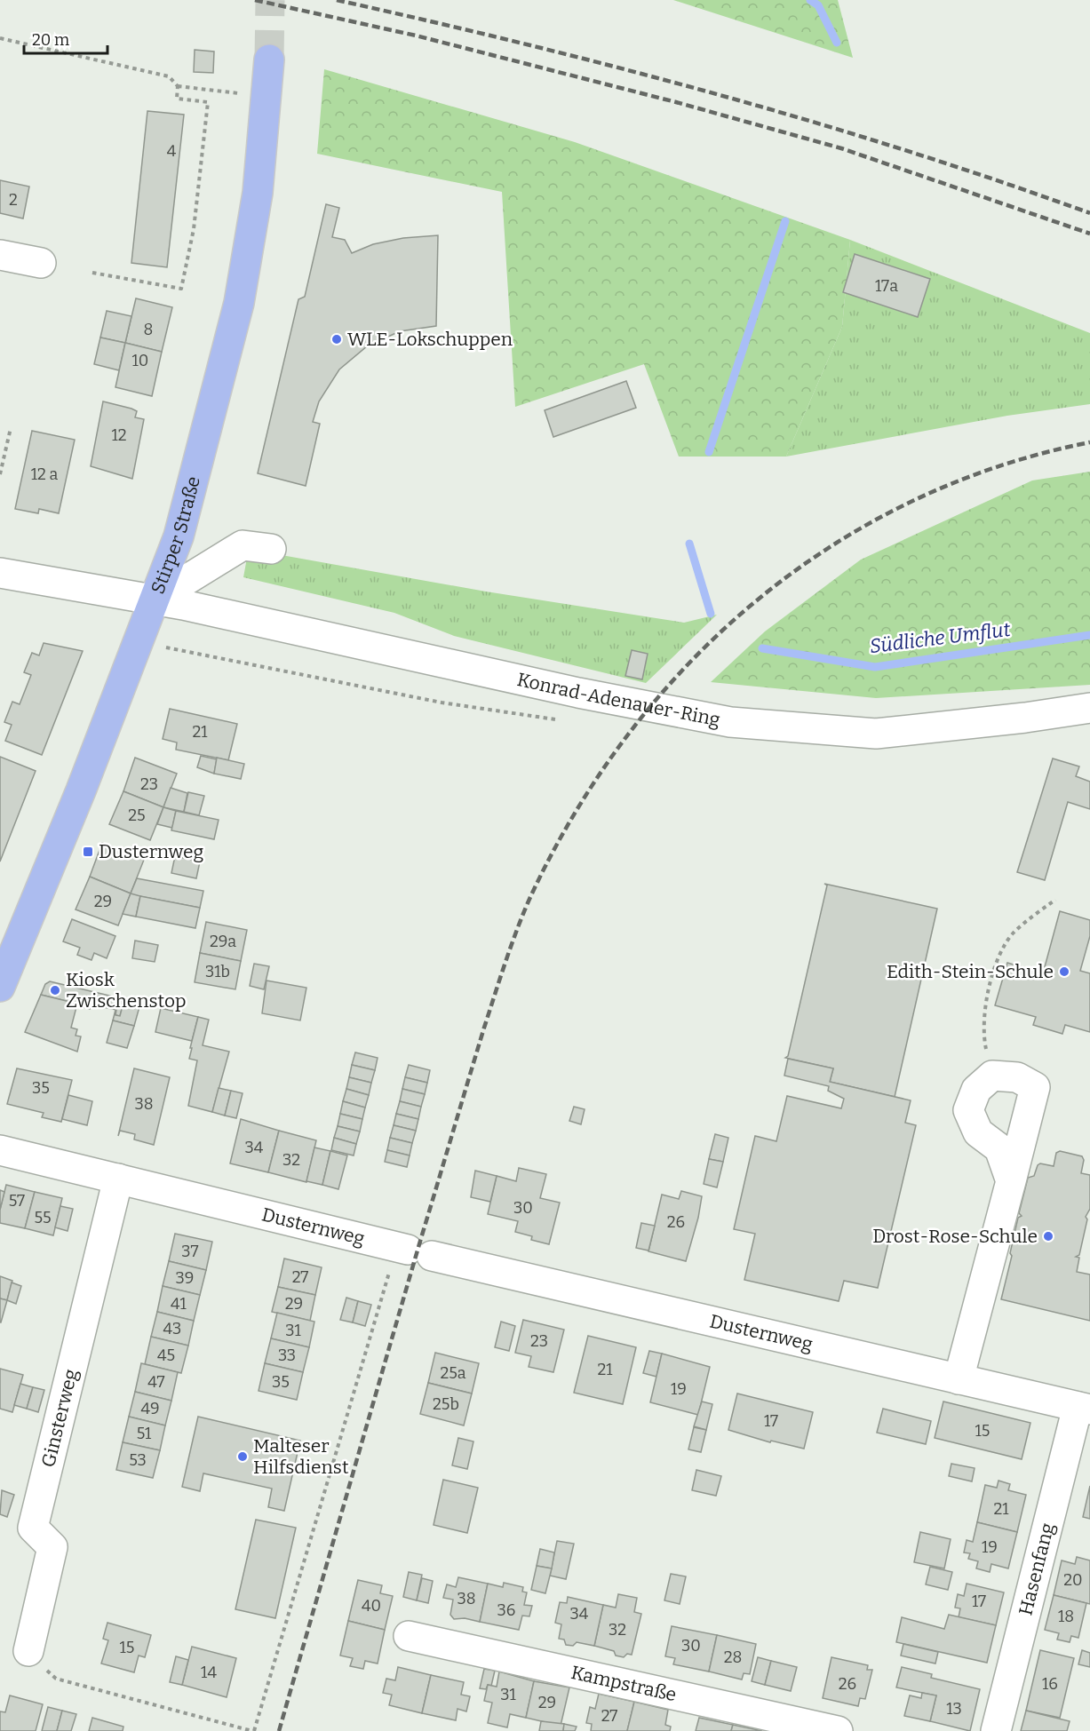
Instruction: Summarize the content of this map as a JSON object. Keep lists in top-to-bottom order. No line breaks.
{"streets":{"main road":["Stirper Straße"],"street":["Konrad-Adenauer-Ring","Dusternweg","Ginsterweg","Hasenfang","Kampstraße"]},"crossings":[["Stirper Straße","Konrad-Adenauer-Ring"],["Dusternweg","Ginsterweg"],["Dusternweg","Hasenfang"]],"water":["Südliche Umflut"],"places":{"other":["WLE-Lokschuppen","Edith-Stein-Schule","Kiosk Zwischenstop","Drost-Rose-Schule","Malteser Hilfsdienst"],"transit":["Dusternweg"]},"house_numbers":["4","2","17a","8","10","12","12 a","21","23","25","29","29a","31b","35","38","34","32","57","30","55","26","37","27","39","41","29","43","31","23","45","33","21","25a","47","35","19","25b","49","17","15","51","53","21","19","20","38","17","40","36","34","18","32","30","15","28","14","26","16","31","29","13","27"],"scale_bar":"20 m"}
